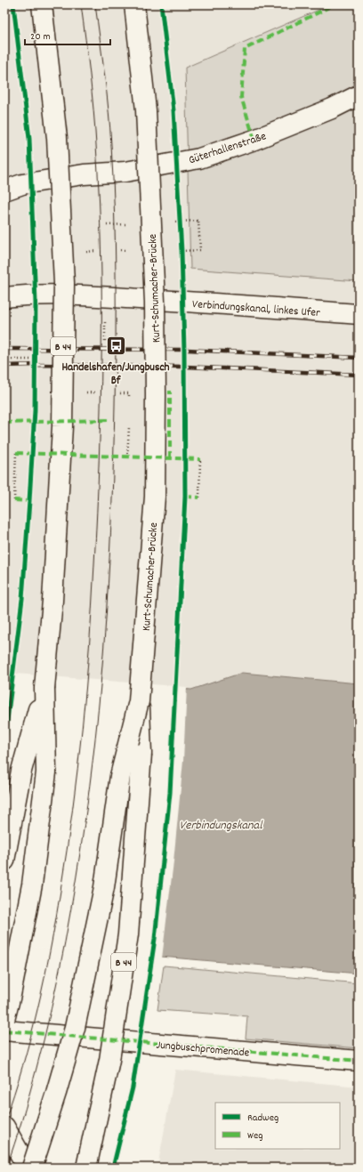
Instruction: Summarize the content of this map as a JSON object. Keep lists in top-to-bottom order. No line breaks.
{"streets":{"main road":["Güterhallenstraße","Kurt-Schumacher-Brücke","Verbindungskanal, linkes Ufer","B 44","Jungbuschpromenade"]},"crossings":[["Kurt-Schumacher-Brücke","B 44"]],"water":["Verbindungskanal"],"places":{"bus stop":["Handelshafen/Jungbusch Bf"]},"legend":["Radweg","Weg"],"scale_bar":"20 m"}
